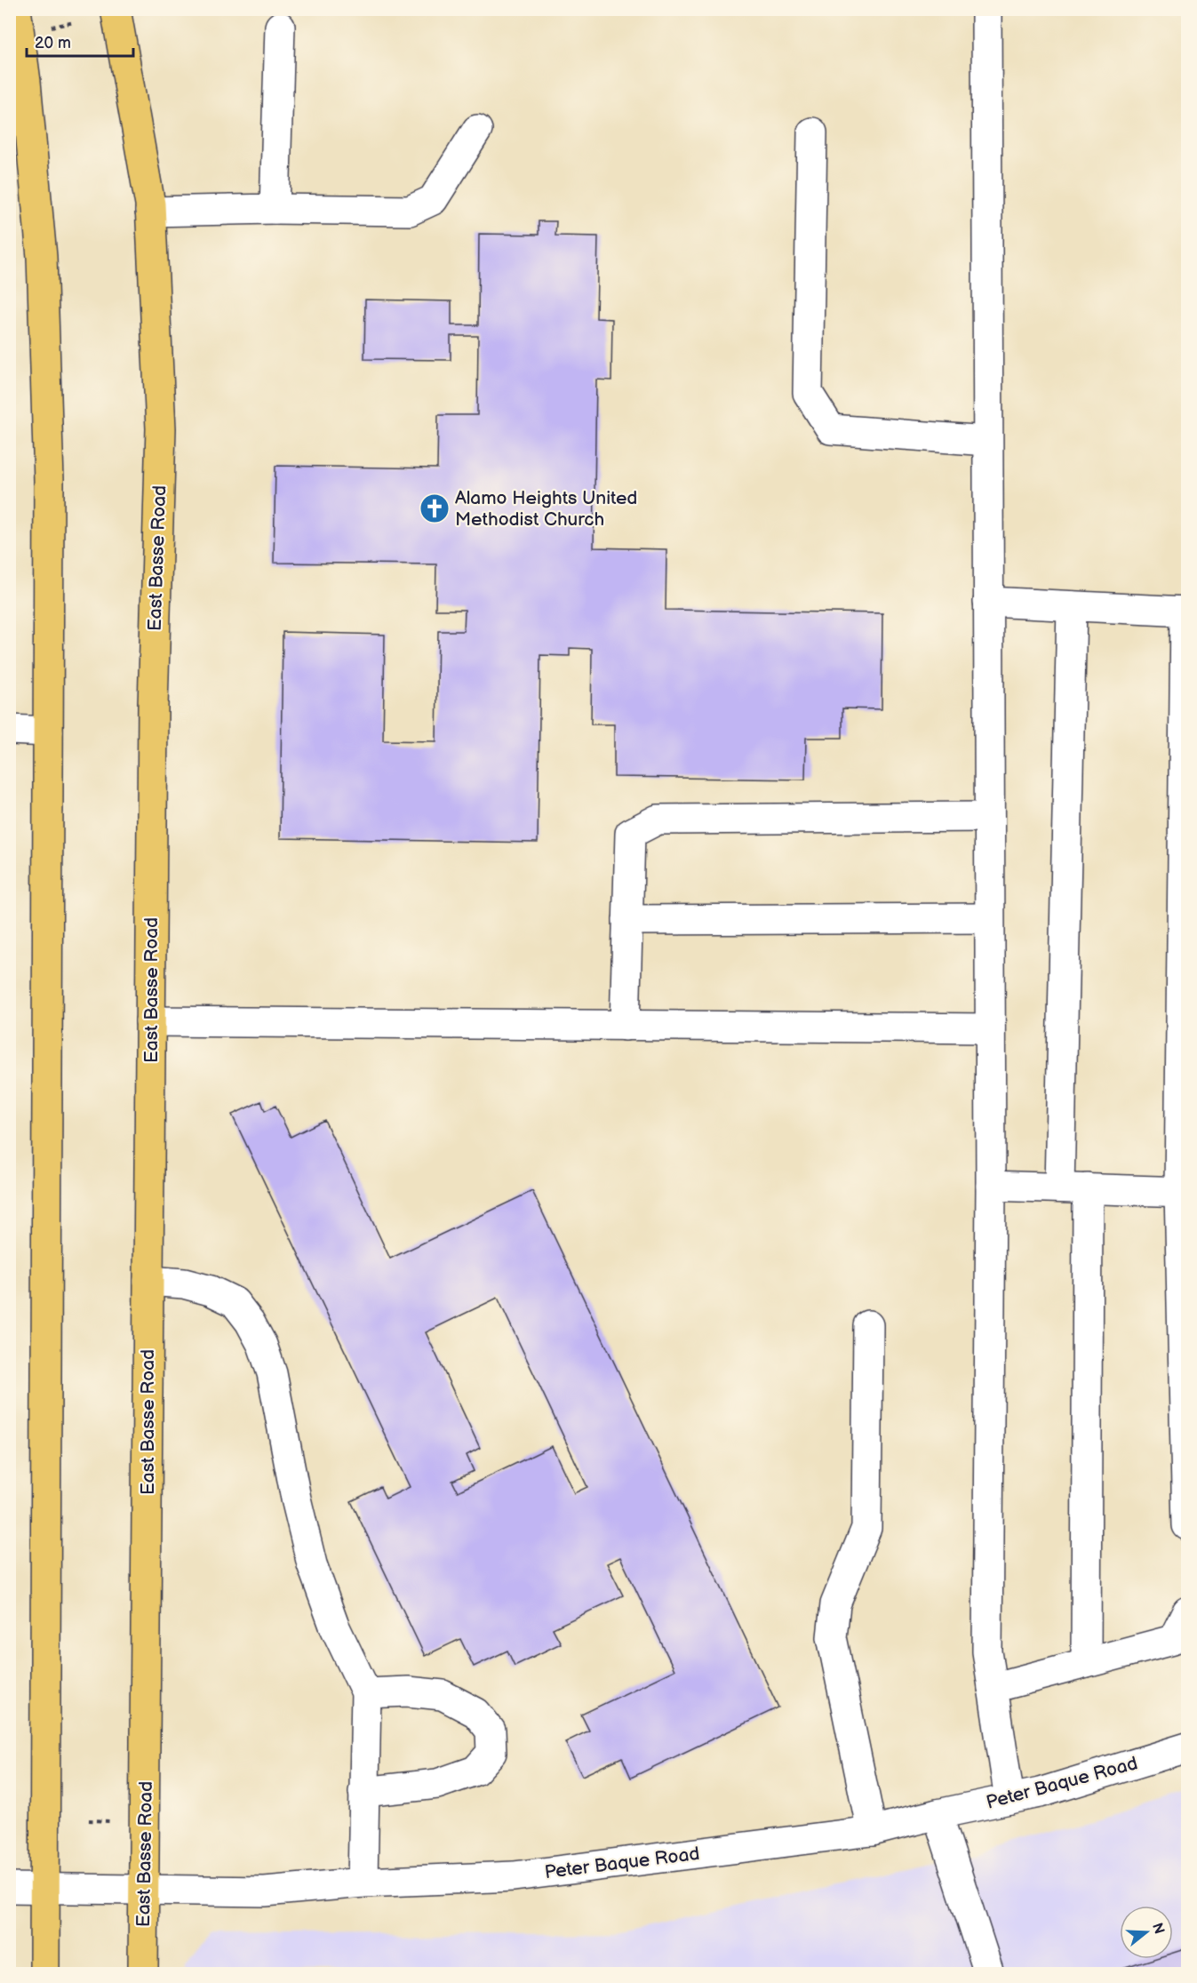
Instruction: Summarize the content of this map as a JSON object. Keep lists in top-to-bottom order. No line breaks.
{"streets":{"main road":["East Basse Road"],"street":["Peter Baque Road"]},"crossings":[["East Basse Road","Peter Baque Road"]],"places":{"church":["Alamo Heights United Methodist Church"]},"scale_bar":"20 m","north":"right"}
